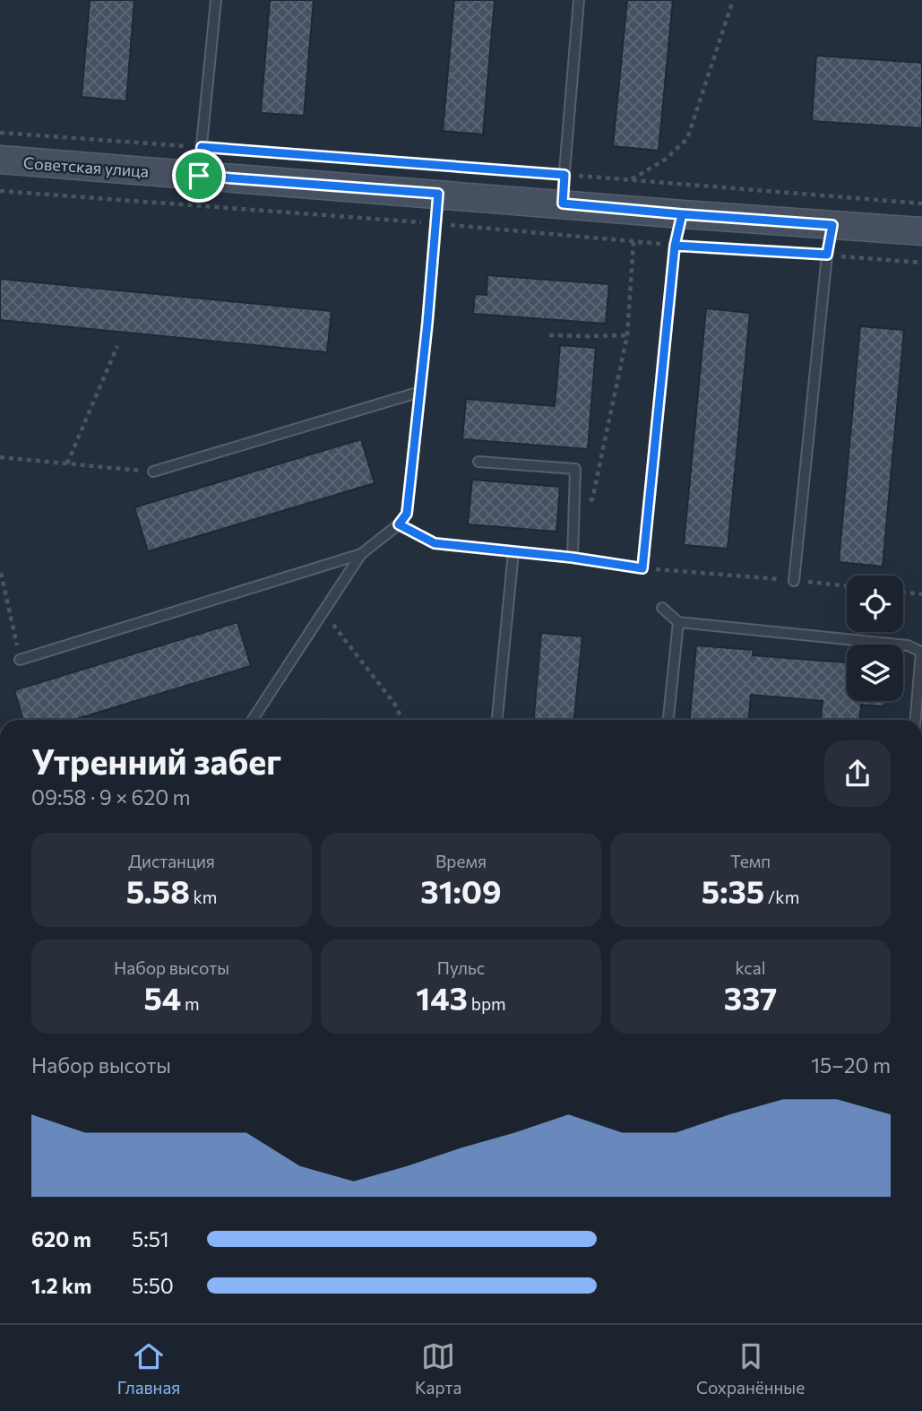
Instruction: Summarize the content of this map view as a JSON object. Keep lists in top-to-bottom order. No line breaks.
{"streets":{"main road":["Советская улица"]},"page":{"heading":["Утренний забег","09:58 · 9 × 620 m"],"stats":[["Дистанция","5.58 km"],["Время","31:09"],["Темп","5:35 /km"],["Набор высоты","54 m"],["Пульс","143 bpm"],["kcal","337"]],"chart":["Набор высоты","15–20 m"],"list":[{"name":"620 m","note":"5:51"},{"name":"1.2 km","note":"5:50"}],"tabs":["Главная","Карта","Сохранённые"]}}
